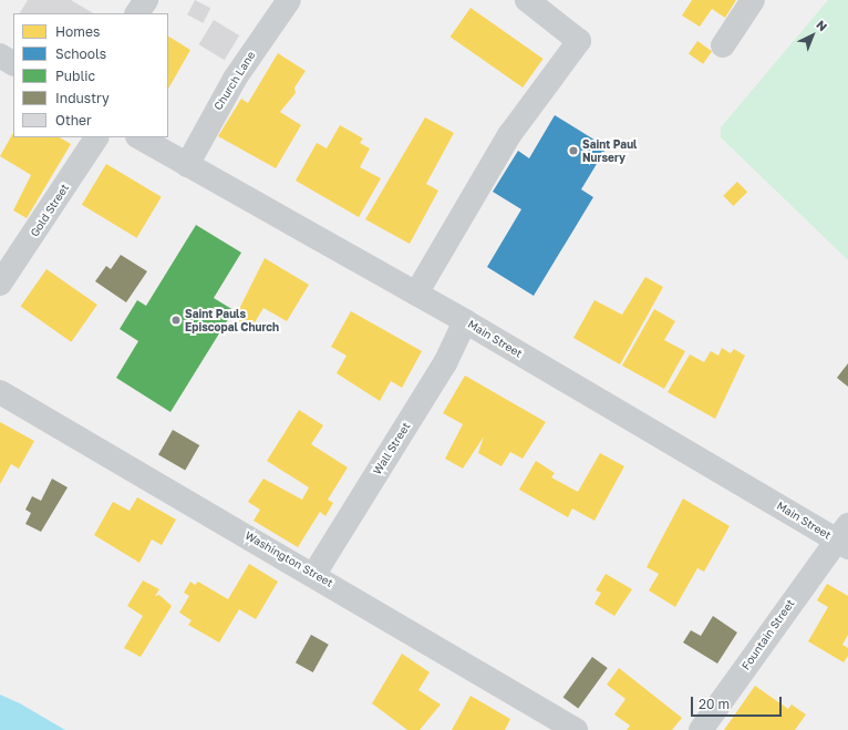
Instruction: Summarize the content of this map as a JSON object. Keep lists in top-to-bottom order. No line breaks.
{"streets":{"street":["Church Lane","Gold Street","Main Street","Wall Street","Washington Street","Fountain Street"]},"crossings":[["Church Lane","Main Street"],["Main Street","Wall Street"],["Main Street","Fountain Street"],["Wall Street","Washington Street"]],"places":["Saint Paul Nursery","Saint Pauls Episcopal Church"],"legend":["Homes","Schools","Public","Industry","Other"],"scale_bar":"20 m","north":"top right"}
